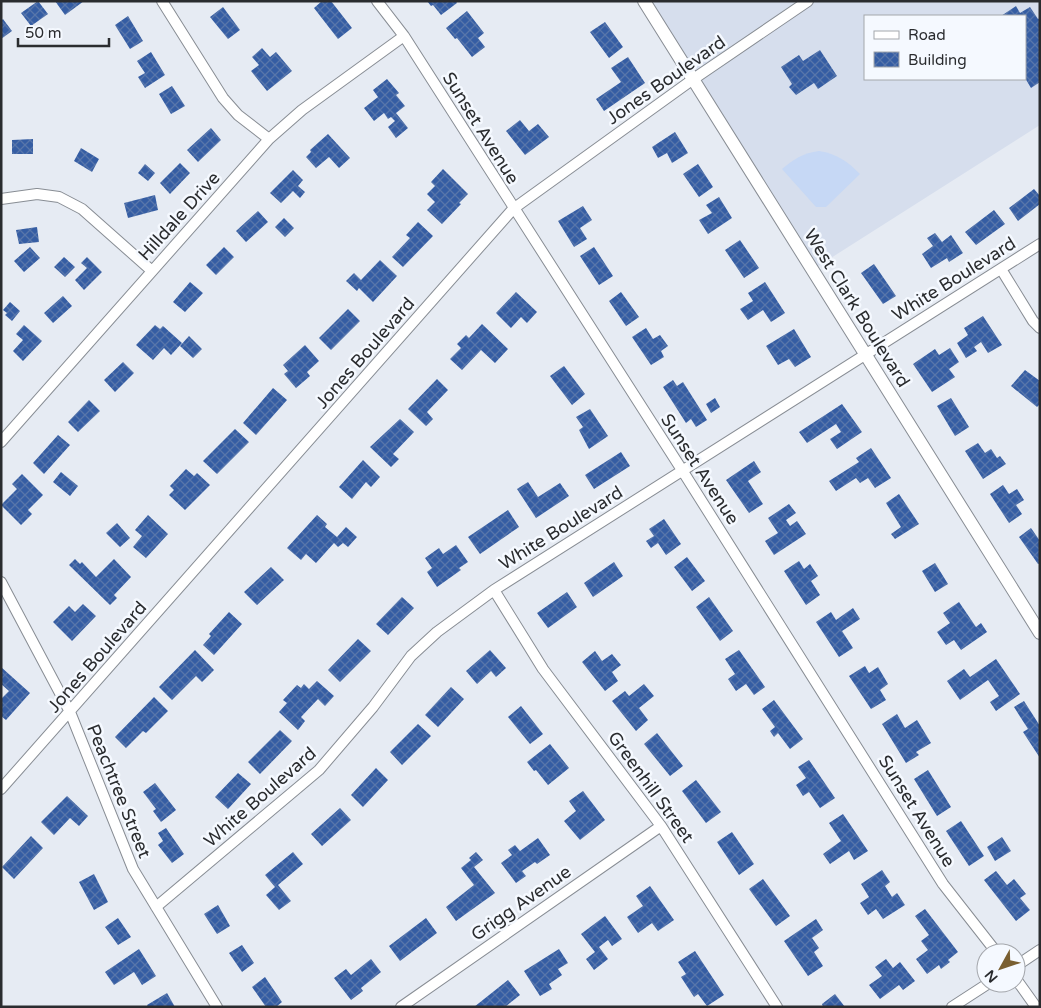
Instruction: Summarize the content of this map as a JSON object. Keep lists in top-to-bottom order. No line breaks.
{"streets":{"street":["Jones Boulevard","Sunset Avenue","Hilldale Drive","White Boulevard","West Clark Boulevard","Greenhill Street","Peachtree Street","Grigg Avenue"]},"crossings":[["Jones Boulevard","Sunset Avenue"],["Jones Boulevard","West Clark Boulevard"],["Jones Boulevard","Peachtree Street"],["Sunset Avenue","Hilldale Drive"],["Sunset Avenue","White Boulevard"],["White Boulevard","West Clark Boulevard"],["White Boulevard","Greenhill Street"],["White Boulevard","Peachtree Street"],["Greenhill Street","Grigg Avenue"]],"legend":["Road","Building"],"scale_bar":"50 m","north":"bottom left"}
